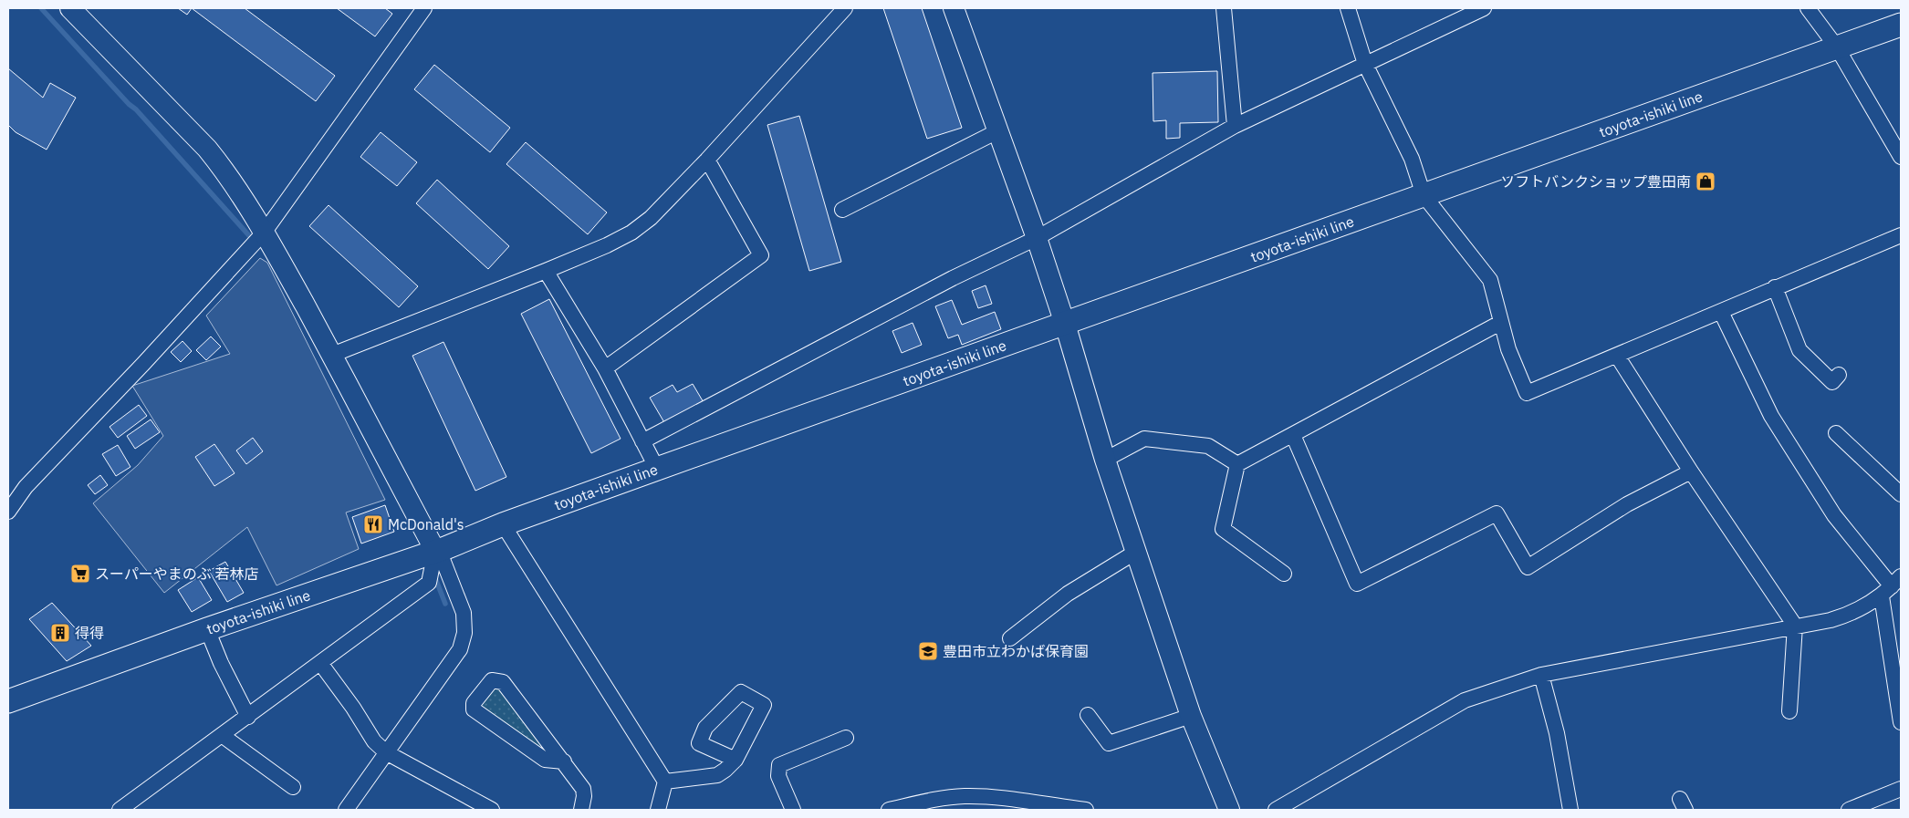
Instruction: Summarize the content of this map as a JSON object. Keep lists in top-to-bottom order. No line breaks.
{"streets":{"main road":["toyota-ishiki line"]},"places":{"shop":["ソフトバンクショップ豊田南"],"restaurant":["McDonald's"],"supermarket":["スーパーやまのぶ 若林店"],"building":["得得"],"school or university":["豊田市立わかば保育園"]}}
